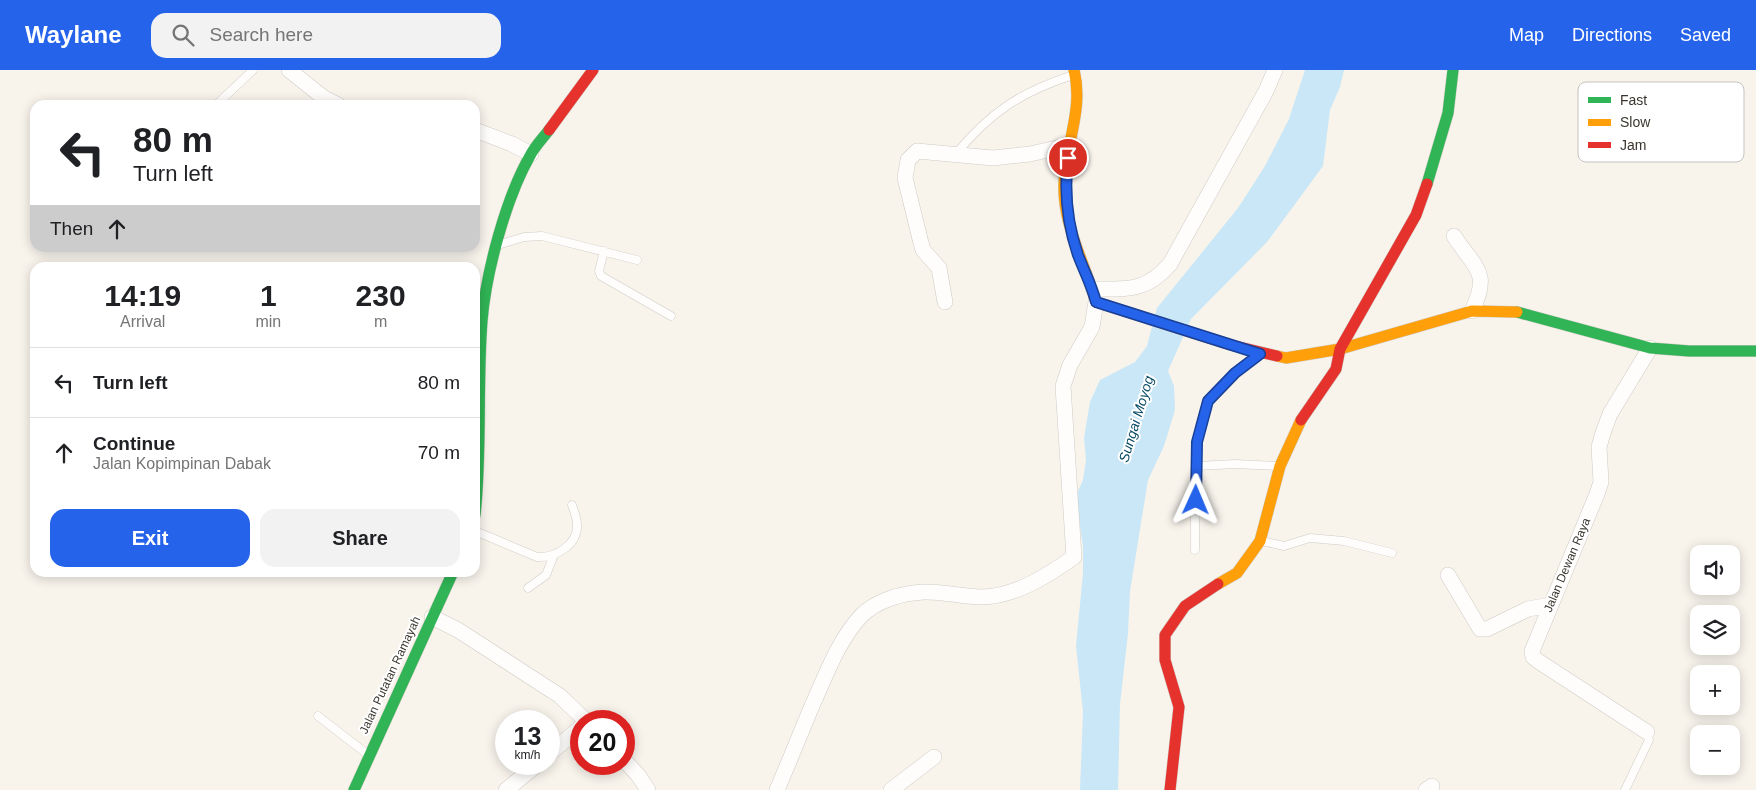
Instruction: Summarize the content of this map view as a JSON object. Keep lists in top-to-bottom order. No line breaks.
{"streets":{"street":["Jalan Dewan Raya","Jalan Putatan Ramayah"]},"water":["Sungai Moyog"],"legend":["Fast","Slow","Jam"],"page":{"header":"Waylane","search":"Search here","nav":["Map","Directions","Saved"],"turn":["80 m","Turn left"],"then":"Then","eta":["14:19","Arrival","1","min","230","m"],"list":[{"name":"Turn left","value":"80 m"},{"name":"Continue","note":"Jalan Kopimpinan Dabak","value":"70 m"}],"buttons":["Exit","Share"],"map_buttons":["+","−"],"speed":"13 km/h","limit":"20"}}
